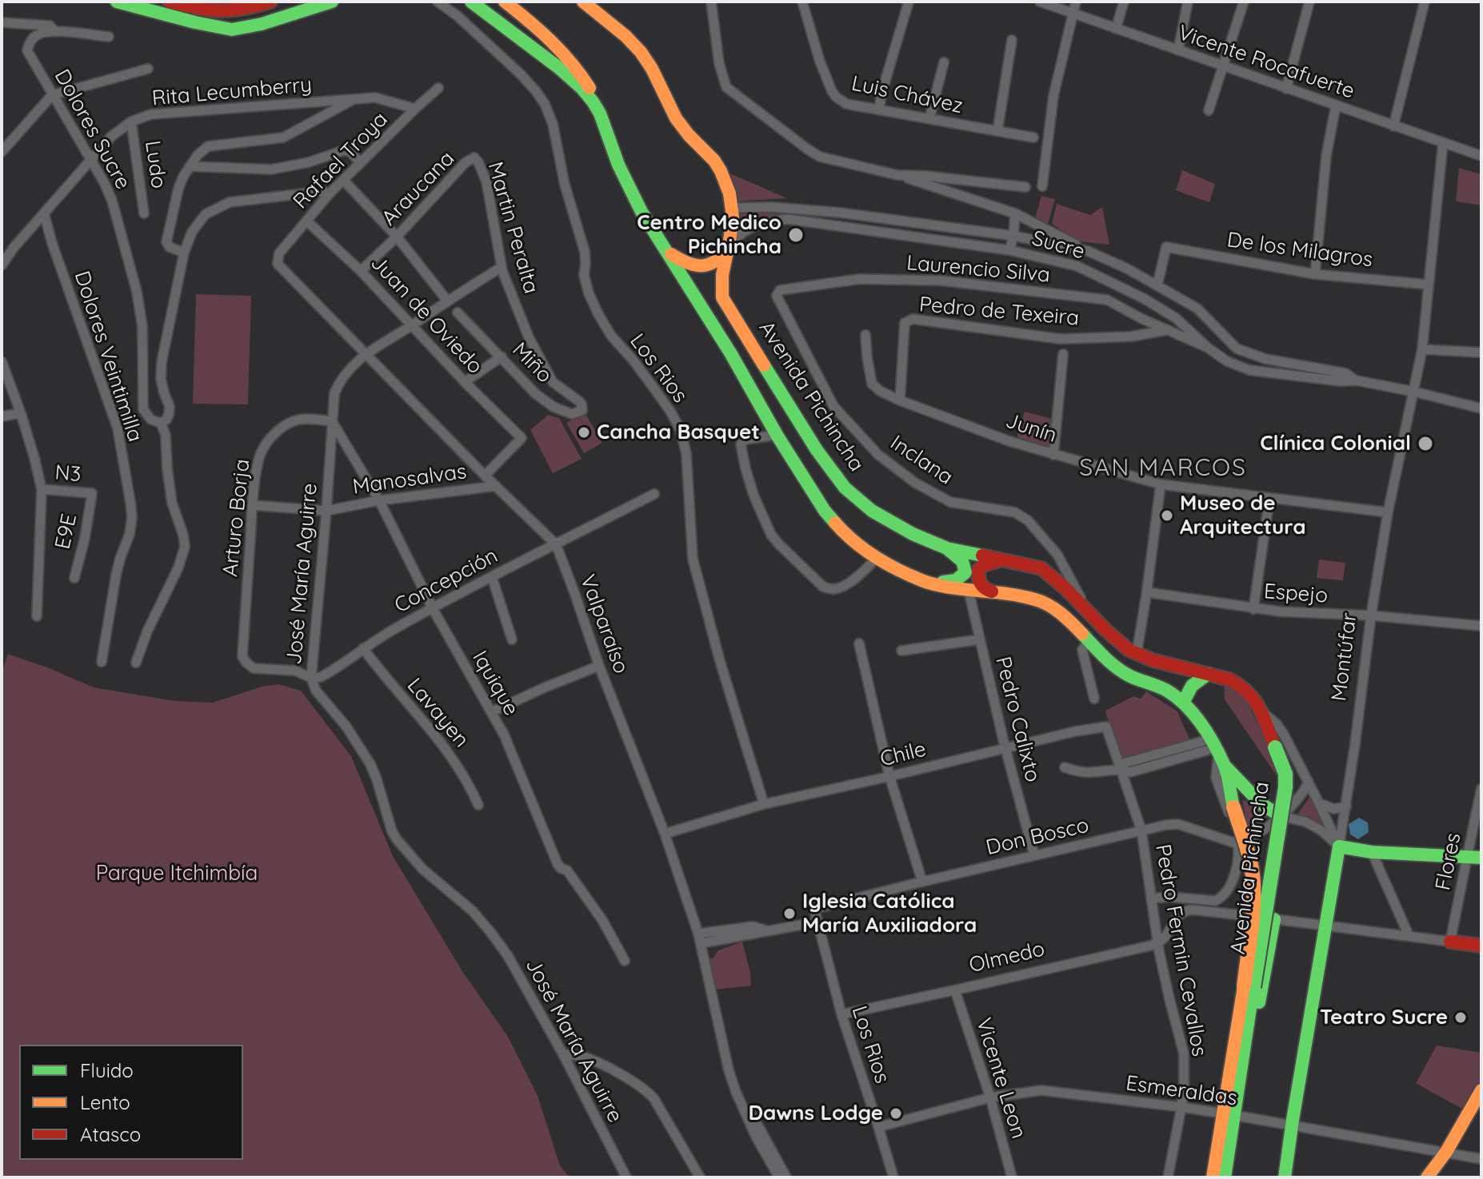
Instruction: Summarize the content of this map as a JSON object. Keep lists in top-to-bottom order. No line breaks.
{"streets":{"main road":["Avenida Pichincha","Montúfar"],"street":["Vicente Rocafuerte","Rita Lecumberry","Luis Chávez","Dolores Sucre","Rafael Troya","Ludo","Araucana","Martin Peralta","Sucre","De los Milagros","Laurencio Silva","Pedro de Texeira","Juan de Oviedo","Dolores Veintimilla","Miño","Los Rios","Junín","Inclana","N3","Manosalvas","Arturo Borja","E9E","José María Aguirre","Concepción","Espejo","Valparaíso","Iquique","Lavayen","Pedro Calixto","Chile","Don Bosco","Flores","Pedro Fermin Cevallos","Olmedo","Vicente Leon","Esmeraldas"]},"crossings":[["Vicente Rocafuerte","Montúfar"],["Rita Lecumberry","Dolores Sucre"],["Rita Lecumberry","Rafael Troya"],["Rita Lecumberry","Ludo"],["Rita Lecumberry","Dolores Veintimilla"],["Rafael Troya","Juan de Oviedo"],["Rafael Troya","Valparaíso"],["Araucana","Martin Peralta"],["Araucana","Juan de Oviedo"],["Martin Peralta","Miño"],["Martin Peralta","José María Aguirre"],["Sucre","De los Milagros"],["Sucre","Laurencio Silva"],["Sucre","Avenida Pichincha"],["Sucre","Montúfar"],["De los Milagros","Montúfar"],["Laurencio Silva","Pedro de Texeira"],["Laurencio Silva","Inclana"],["Pedro de Texeira","Junín"],["Juan de Oviedo","Manosalvas"],["Juan de Oviedo","José María Aguirre"],["Los Rios","Chile"],["Los Rios","Don Bosco"],["Los Rios","Olmedo"],["Los Rios","Esmeraldas"],["Avenida Pichincha","Inclana"],["Avenida Pichincha","Pedro Calixto"],["Avenida Pichincha","Don Bosco"],["Avenida Pichincha","Pedro Fermin Cevallos"],["Avenida Pichincha","Esmeraldas"],["Junín","Montúfar"],["N3","E9E"],["Manosalvas","Arturo Borja"],["Manosalvas","José María Aguirre"],["Manosalvas","Valparaíso"],["Manosalvas","Iquique"],["Arturo Borja","José María Aguirre"],["Arturo Borja","Concepción"],["Arturo Borja","Iquique"],["José María Aguirre","Concepción"],["José María Aguirre","Valparaíso"],["José María Aguirre","Iquique"],["Concepción","Valparaíso"],["Concepción","Iquique"],["Concepción","Lavayen"],["Espejo","Montúfar"],["Valparaíso","Chile"],["Montúfar","Esmeraldas"],["Pedro Calixto","Chile"],["Pedro Calixto","Don Bosco"],["Chile","Pedro Fermin Cevallos"],["Don Bosco","Pedro Fermin Cevallos"],["Pedro Fermin Cevallos","Olmedo"],["Pedro Fermin Cevallos","Esmeraldas"],["Olmedo","Vicente Leon"],["Vicente Leon","Esmeraldas"]],"districts":["SAN MARCOS"],"parks":["Parque Itchimbía"],"places":["Centro Medico Pichincha","Cancha Basquet","Clínica Colonial","Museo de Arquitectura","Iglesia Católica María Auxiliadora","Teatro Sucre","Dawns Lodge"],"legend":["Fluido","Lento","Atasco"]}
